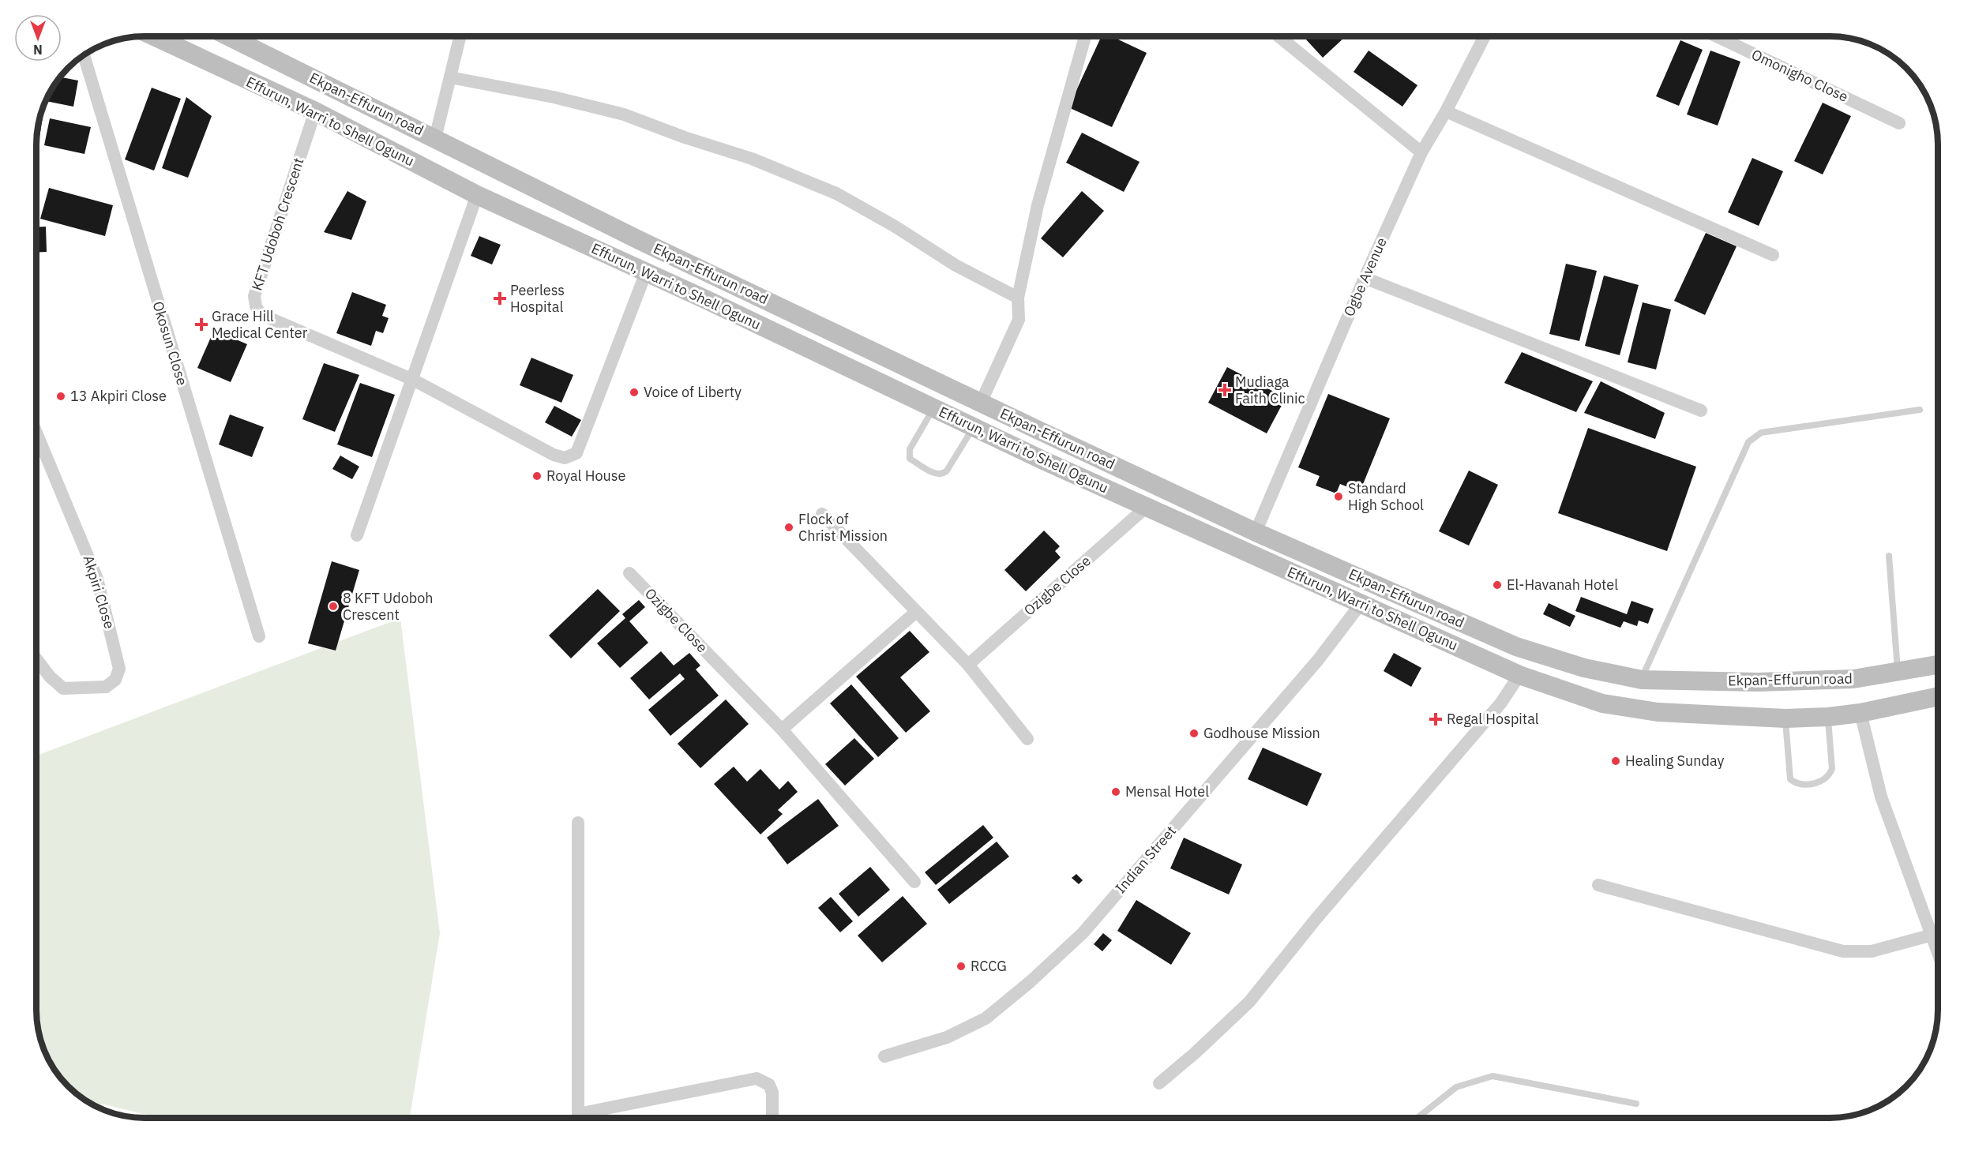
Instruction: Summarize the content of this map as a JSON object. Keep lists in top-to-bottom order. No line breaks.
{"streets":{"main road":["Ekpan-Effurun road","Effurun, Warri to Shell Ogunu"],"street":["Omonigho Close","KFT Udoboh Crescent","Ogbe Avenue","Okosun Close","Ozigbe Close","Akpiri Close","Indian Street"]},"crossings":[["Ekpan-Effurun road","Ogbe Avenue"],["Effurun, Warri to Shell Ogunu","KFT Udoboh Crescent"],["Effurun, Warri to Shell Ogunu","Ozigbe Close"],["Effurun, Warri to Shell Ogunu","Indian Street"]],"places":{"health":["Peerless Hospital","Grace Hill Medical Center","Mudiaga Faith Clinic","Regal Hospital"],"other":["Voice of Liberty","13 Akpiri Close","Royal House","Standard High School","Flock of Christ Mission","El-Havanah Hotel","8 KFT Udoboh Crescent","Godhouse Mission","Healing Sunday","Mensal Hotel","RCCG"]},"north":"bottom"}
